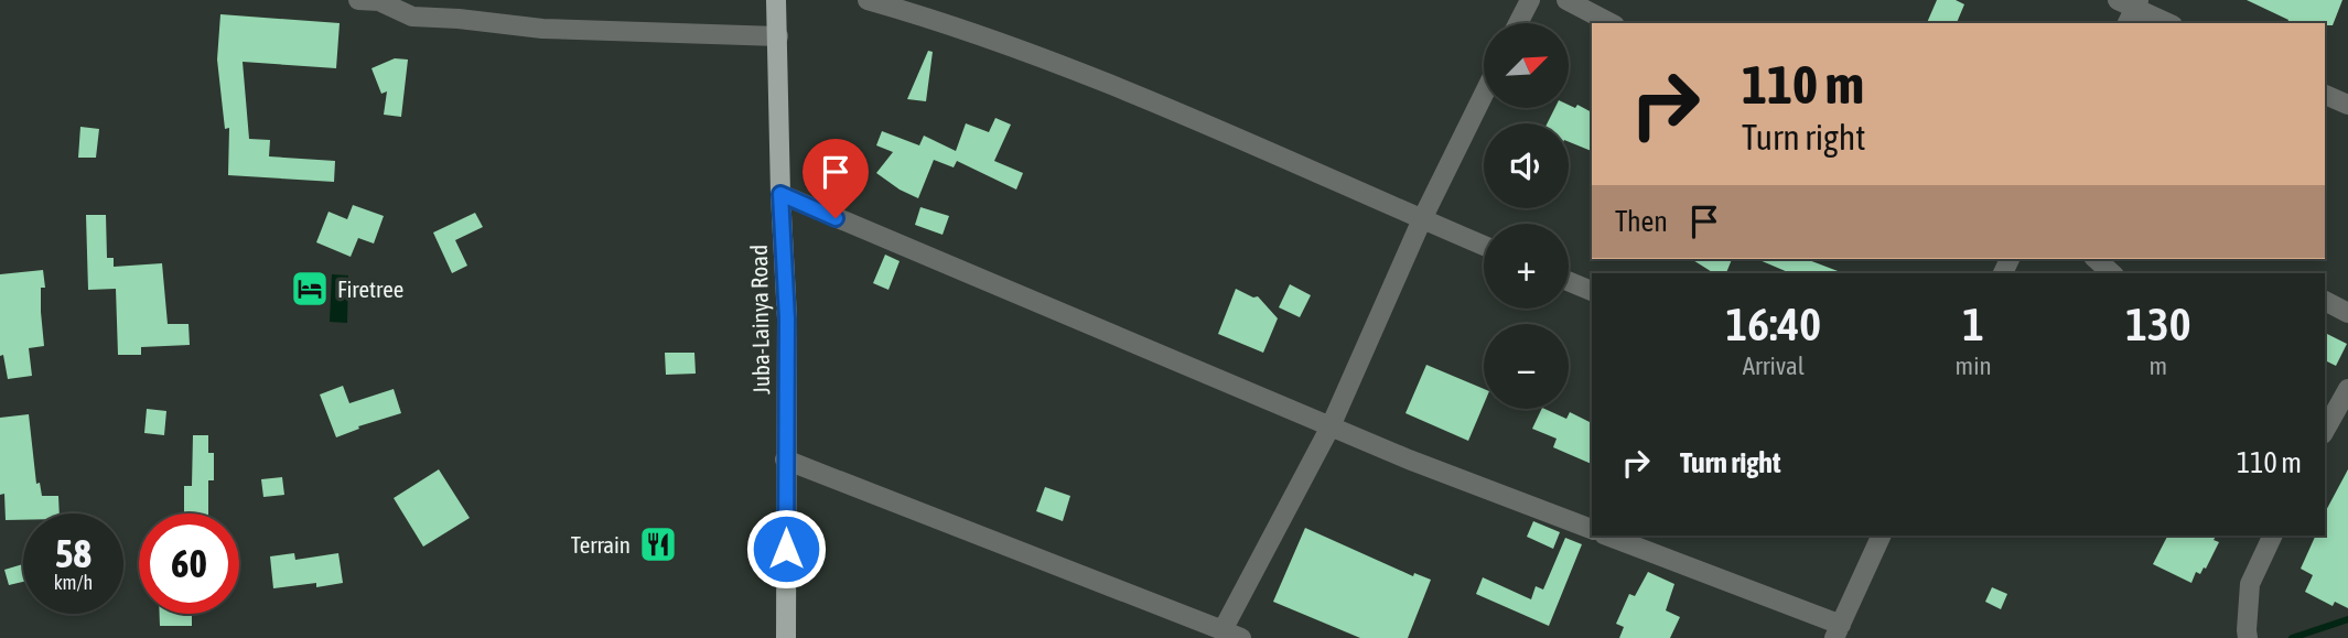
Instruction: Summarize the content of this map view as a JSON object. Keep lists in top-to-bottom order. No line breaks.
{"streets":{"main road":["Juba-Lainya Road"]},"places":{"hotel":["Firetree"],"restaurant":["Terrain"]},"north":"top right","page":{"map_buttons":["+","−"],"turn":["110 m","Turn right"],"then":"Then","eta":["16:40","Arrival","1","min","130","m"],"list":[{"name":"Turn right","value":"110 m"}],"speed":"58 km/h","limit":"60"}}
